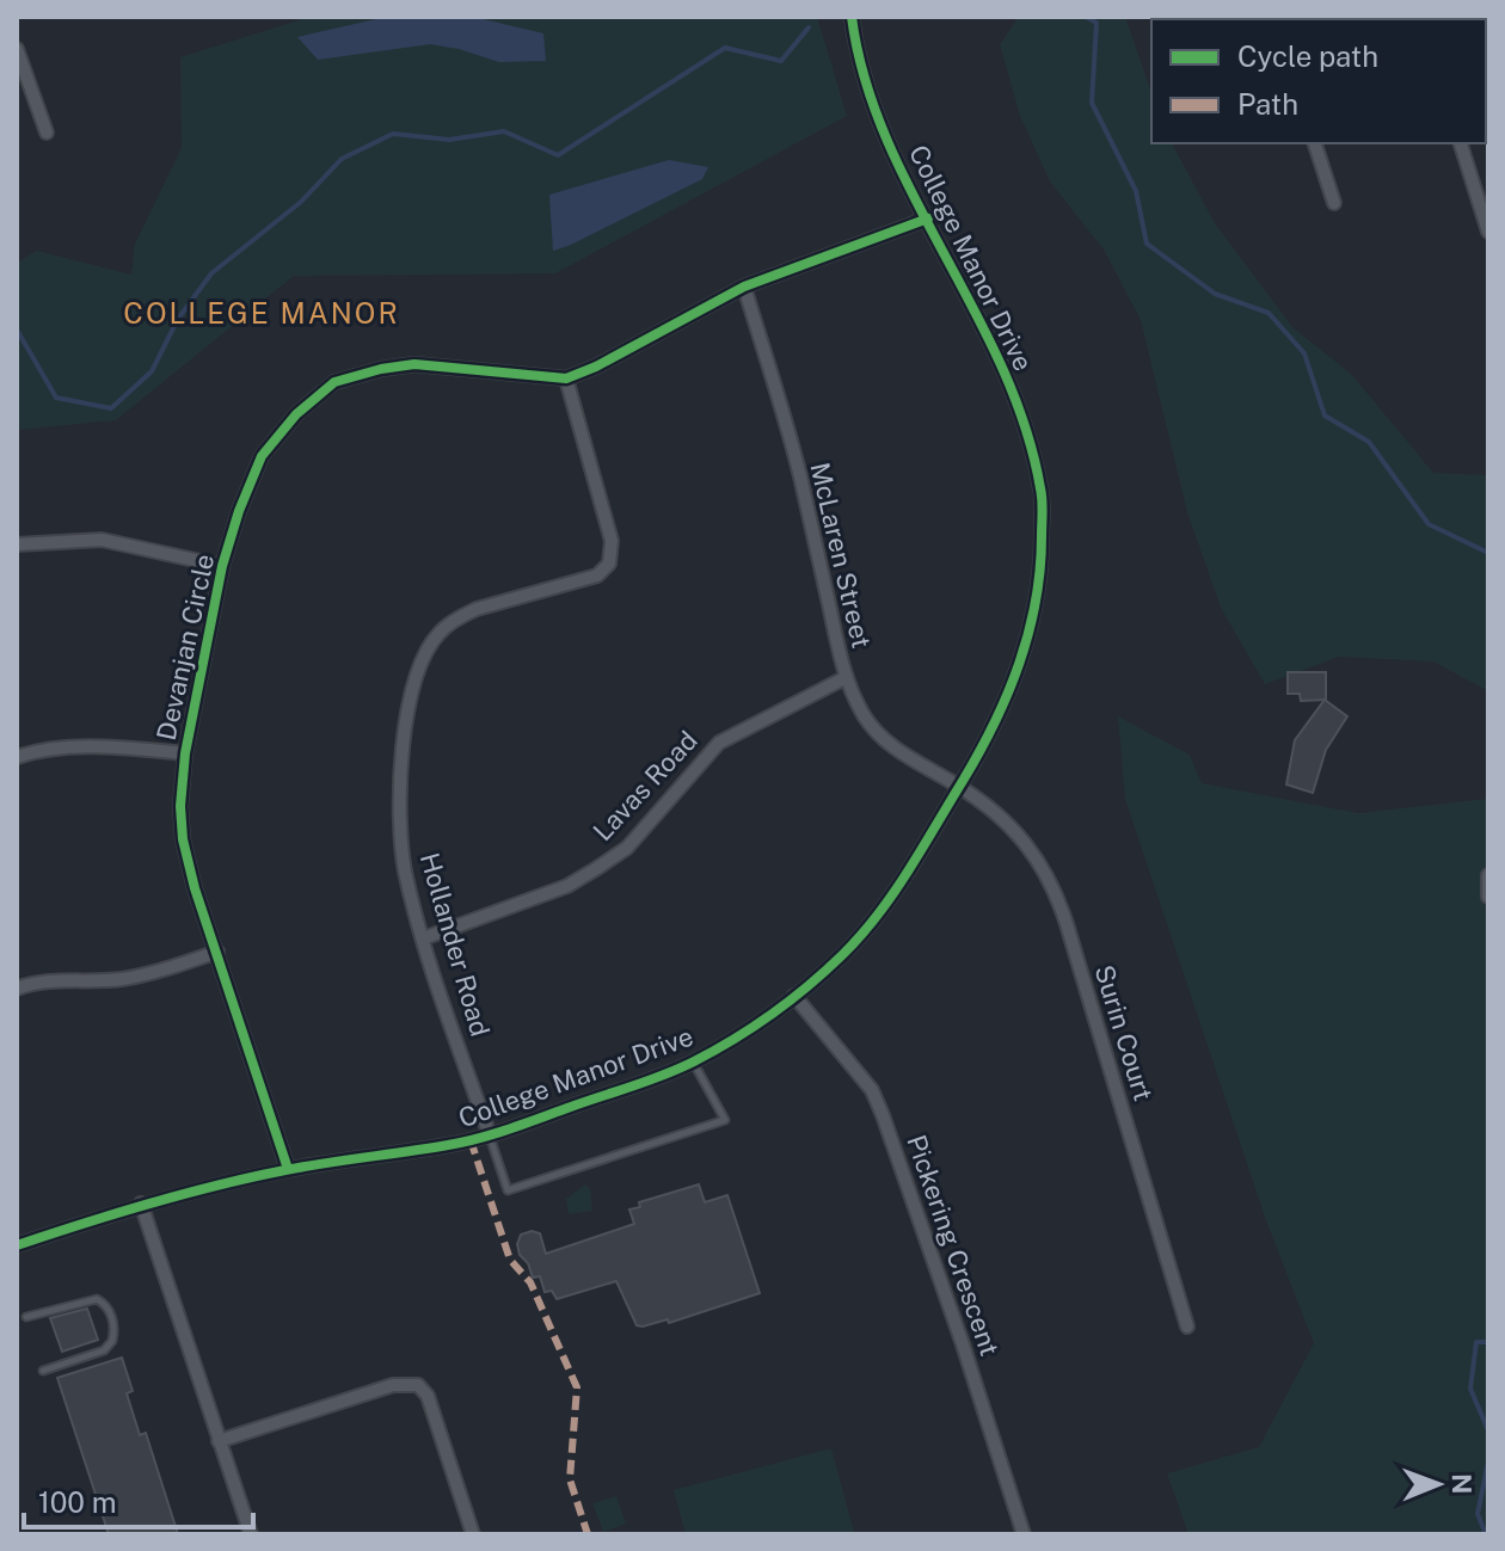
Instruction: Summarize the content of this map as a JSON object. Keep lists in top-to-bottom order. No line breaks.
{"streets":{"street":["College Manor Drive","McLaren Street","Devanjan Circle","Lavas Road","Hollander Road","Surin Court","Pickering Crescent"]},"crossings":[["College Manor Drive","McLaren Street"],["College Manor Drive","Devanjan Circle"],["College Manor Drive","Hollander Road"],["College Manor Drive","Surin Court"],["College Manor Drive","Pickering Crescent"],["McLaren Street","Devanjan Circle"],["McLaren Street","Lavas Road"],["McLaren Street","Surin Court"],["Devanjan Circle","Hollander Road"],["Lavas Road","Hollander Road"]],"districts":["COLLEGE MANOR"],"legend":["Cycle path","Path"],"scale_bar":"100 m","north":"right"}
